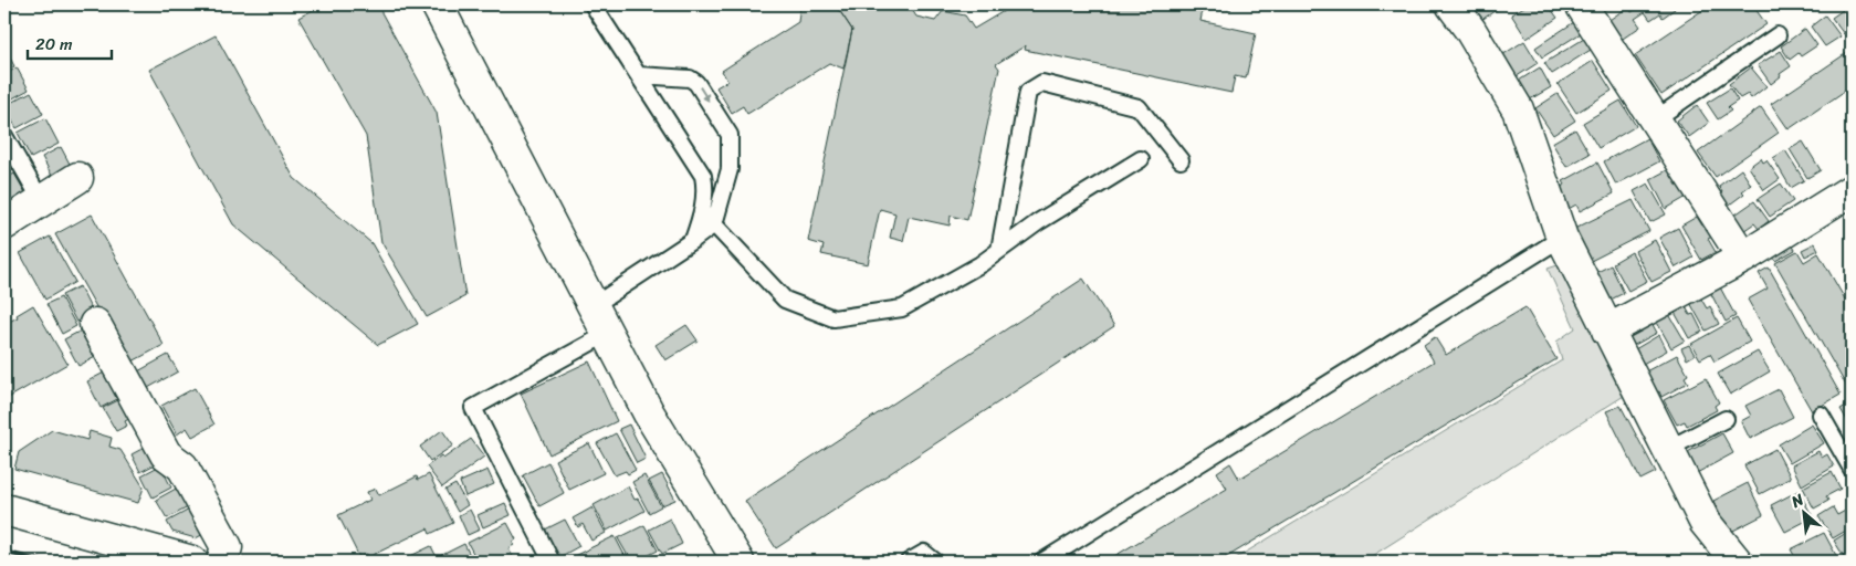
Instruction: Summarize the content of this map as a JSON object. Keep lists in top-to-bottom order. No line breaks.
{"scale_bar":"20 m","north":"top left"}
